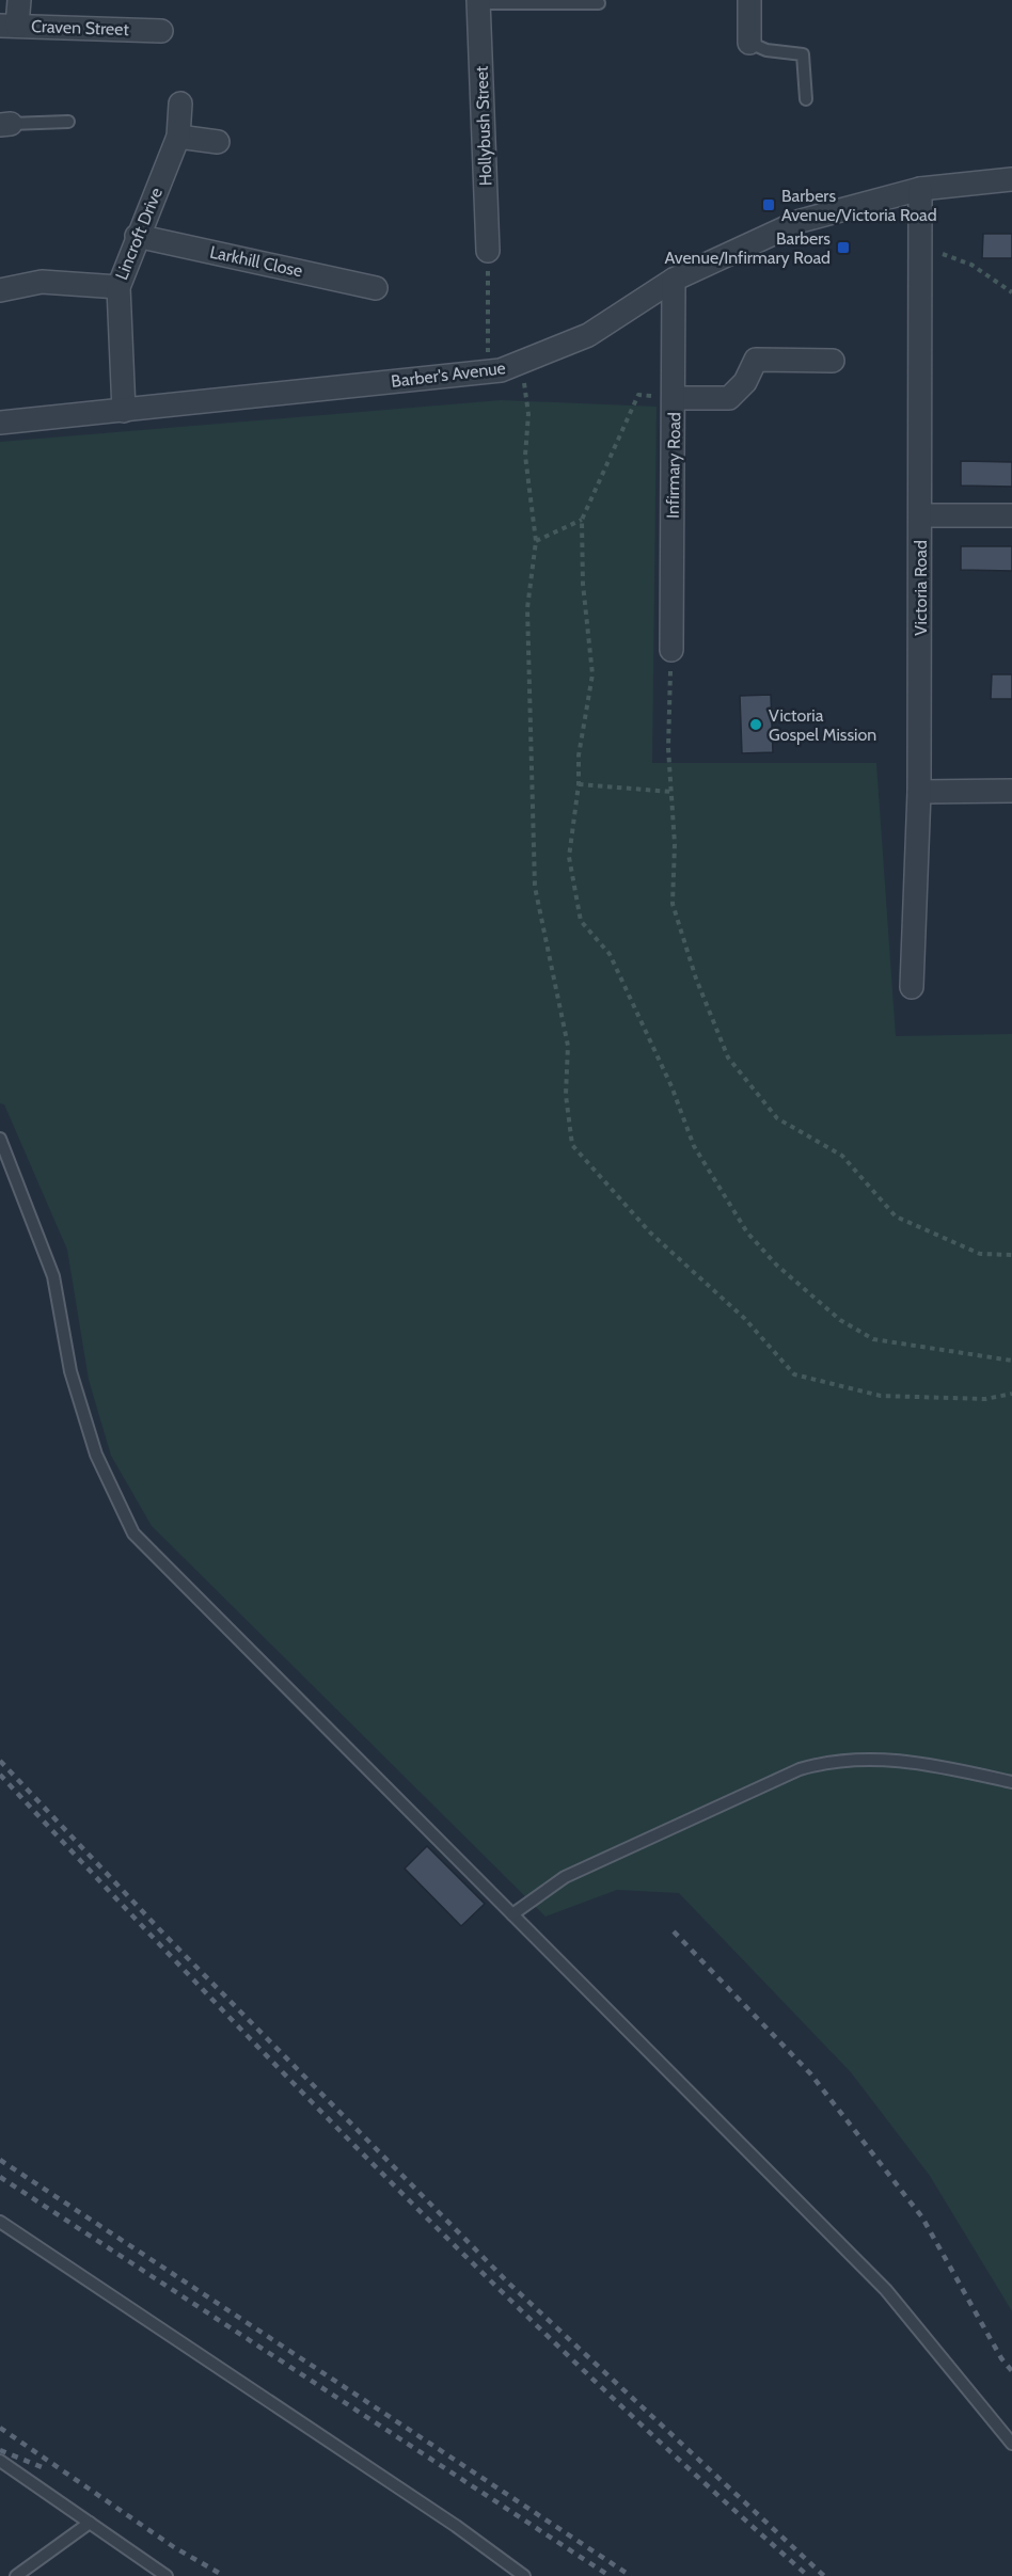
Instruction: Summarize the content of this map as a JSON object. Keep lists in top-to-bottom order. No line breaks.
{"streets":{"street":["Craven Street","Hollybush Street","Lincroft Drive","Larkhill Close","Barber's Avenue","Infirmary Road","Victoria Road"]},"crossings":[["Lincroft Drive","Larkhill Close"],["Lincroft Drive","Barber's Avenue"],["Barber's Avenue","Infirmary Road"],["Barber's Avenue","Victoria Road"]],"places":{"transit":["Barbers Avenue/Victoria Road","Barbers Avenue/Infirmary Road"],"other":["Victoria Gospel Mission"]}}
